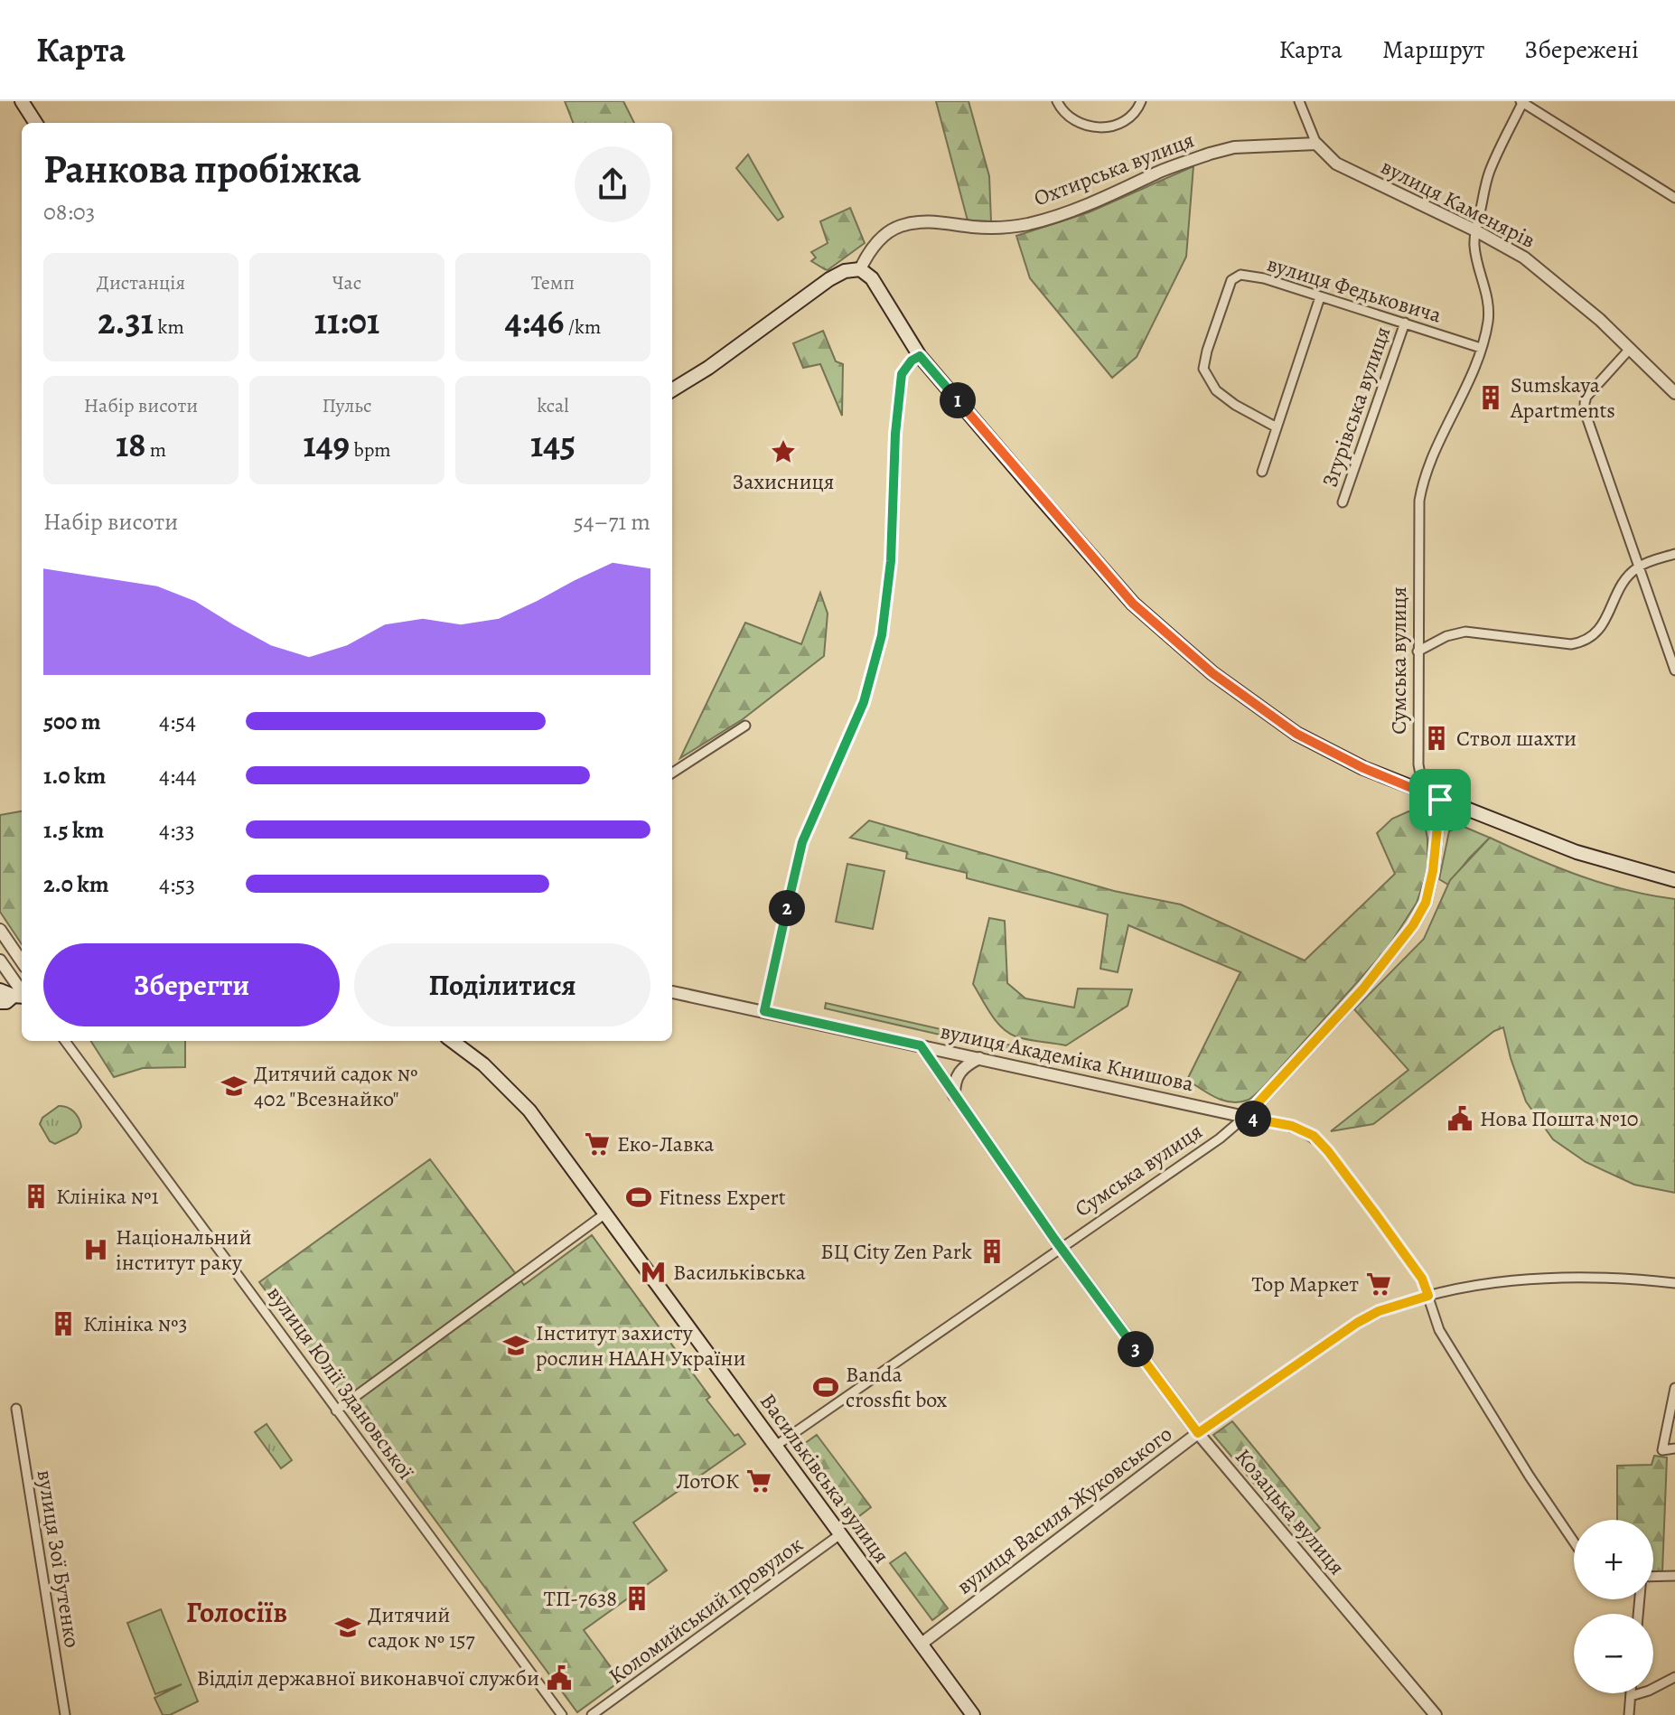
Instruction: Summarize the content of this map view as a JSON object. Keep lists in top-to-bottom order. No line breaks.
{"streets":{"main road":["Васильківська вулиця"],"street":["Охтирська вулиця","вулиця Каменярів","вулиця Федьковича","Згурівська вулиця","Сумська вулиця","вулиця Академіка Книшова","вулиця Юлії Здановської","вулиця Василя Жуковського","Козацька вулиця","вулиця Зої Бутенко","Коломийський провулок"]},"crossings":[["Охтирська вулиця","вулиця Каменярів"],["вулиця Каменярів","Сумська вулиця"],["вулиця Федьковича","Згурівська вулиця"],["вулиця Федьковича","Сумська вулиця"],["Сумська вулиця","вулиця Академіка Книшова"],["Сумська вулиця","Васильківська вулиця"],["Сумська вулиця","Козацька вулиця"],["вулиця Академіка Книшова","Козацька вулиця"],["Васильківська вулиця","вулиця Василя Жуковського"],["Васильківська вулиця","Коломийський провулок"],["вулиця Василя Жуковського","Козацька вулиця"]],"districts":["Голосіїв"],"places":{"building":["Sumskaya Apartments","Ствол шахти","Клініка №1","БЦ City Zen Park","Клініка №3","ТП-7638"],"place":["Захисниця"],"school or university":["Дитячий садок № 402 \"Всезнайко\"","Інститут захисту рослин НААН України","Дитячий садок № 157"],"public building":["Нова Пошта №10","Відділ державної виконавчої служби"],"supermarket":["Еко-Лавка","Top Маркет","ЛотОК"],"sports":["Fitness Expert","Banda crossfit box"],"hospital":["Національний інститут раку"],"metro station":["Васильківська"]},"page":{"header":"Карта","nav":["Карта","Маршрут","Збережені"],"heading":["Ранкова пробіжка","08:03"],"stats":[["Дистанція","2.31 km"],["Час","11:01"],["Темп","4:46 /km"],["Набір висоти","18 m"],["Пульс","149 bpm"],["kcal","145"]],"pins":["1","2","4","3"],"chart":["Набір висоти","54–71 m"],"list":[{"name":"500 m","note":"4:54"},{"name":"1.0 km","note":"4:44"},{"name":"1.5 km","note":"4:33"},{"name":"2.0 km","note":"4:53"}],"buttons":["Зберегти","Поділитися"],"map_buttons":["+","−"]}}
